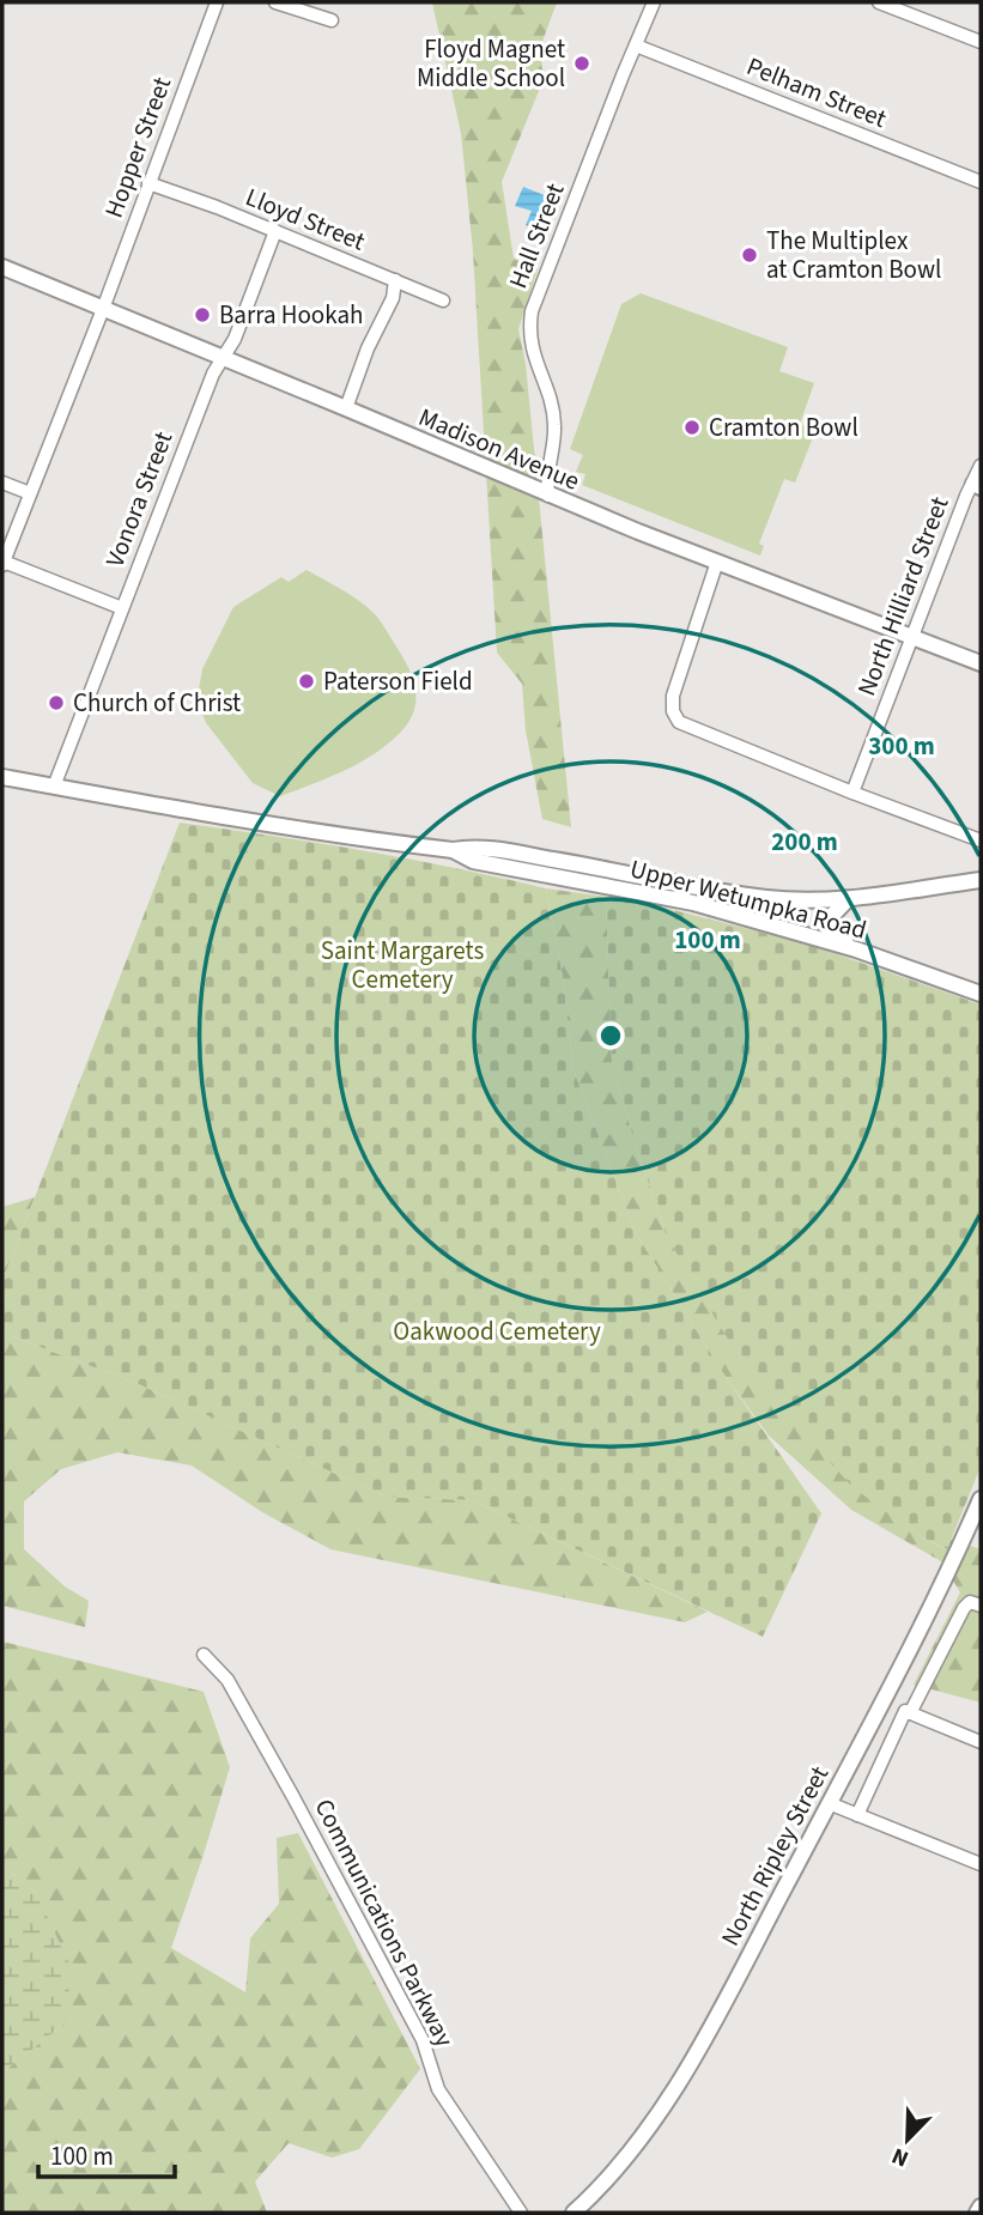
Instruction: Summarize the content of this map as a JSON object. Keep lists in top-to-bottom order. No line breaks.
{"streets":{"main road":["Madison Avenue","Upper Wetumpka Road","North Ripley Street"],"street":["Pelham Street","Hopper Street","Lloyd Street","Hall Street","Vonora Street","North Hilliard Street","Communications Parkway"]},"crossings":[["Pelham Street","Hall Street"],["Hopper Street","Lloyd Street"],["Hopper Street","Madison Avenue"],["Lloyd Street","Vonora Street"],["Hall Street","Madison Avenue"],["Madison Avenue","Vonora Street"],["Madison Avenue","North Hilliard Street"],["Vonora Street","Upper Wetumpka Road"]],"parks":["Saint Margarets Cemetery","Oakwood Cemetery"],"places":["Floyd Magnet Middle School","The Multiplex at Cramton Bowl","Barra Hookah","Cramton Bowl","Paterson Field","Church of Christ"],"scale_bar":"100 m","north":"bottom left","rings":["300 m","200 m","100 m"]}
